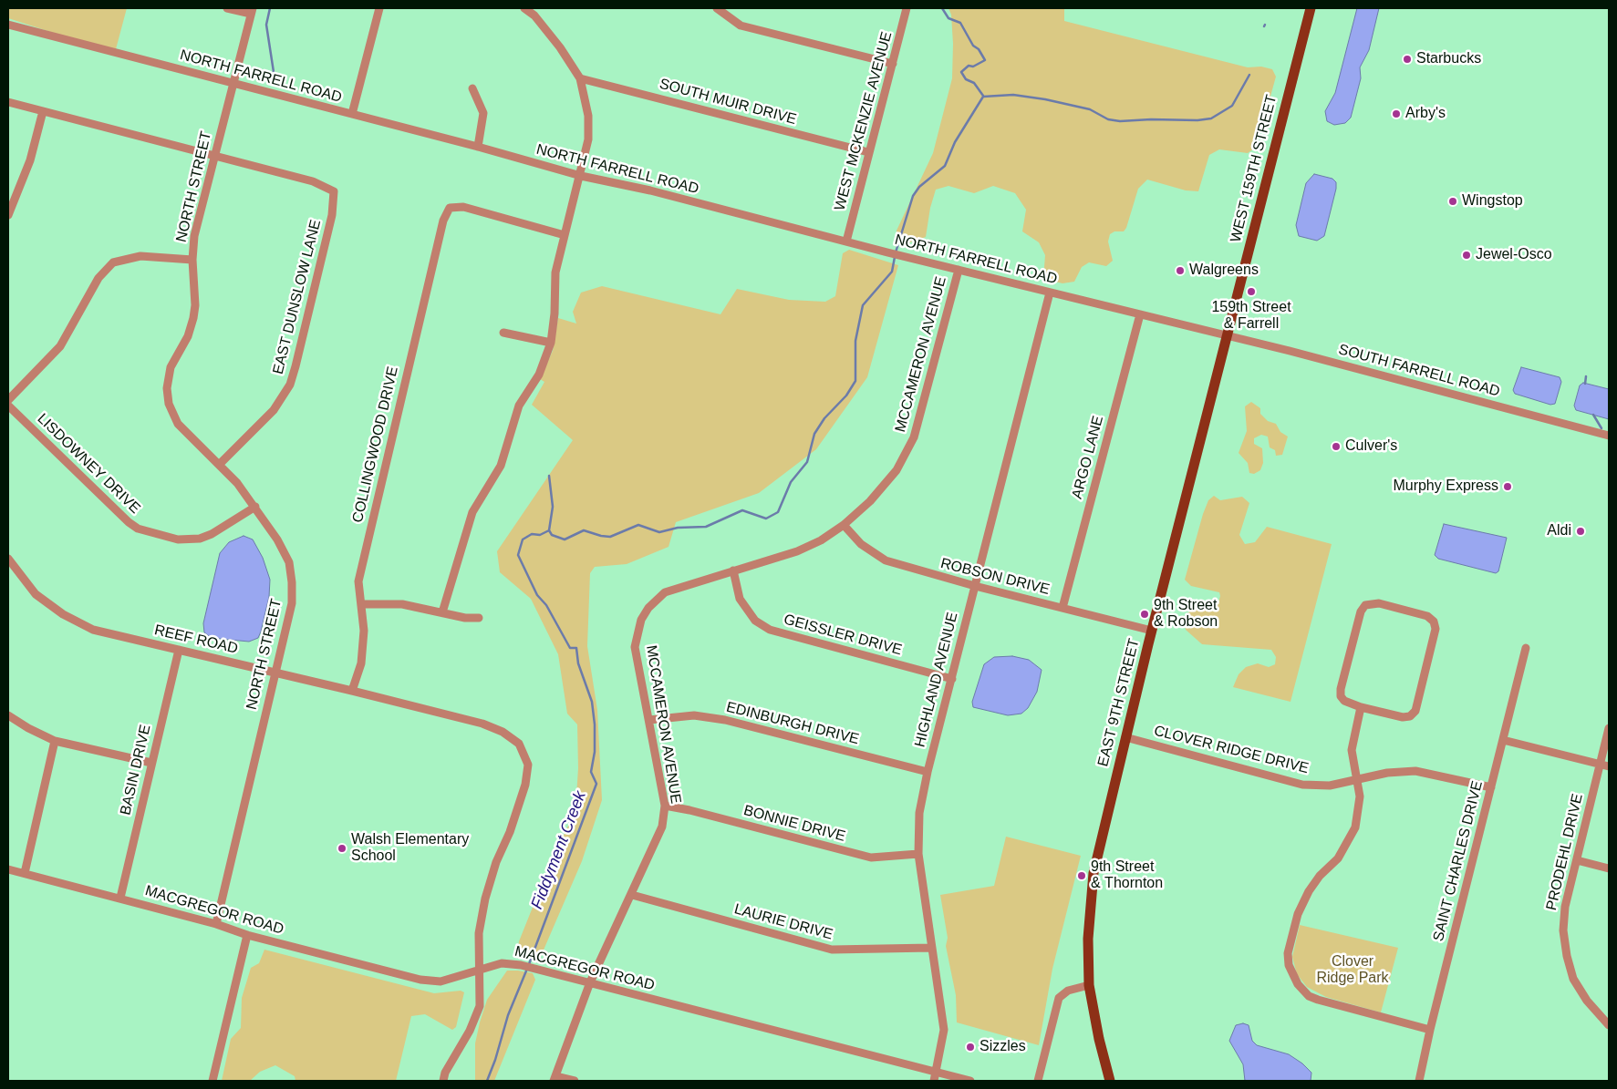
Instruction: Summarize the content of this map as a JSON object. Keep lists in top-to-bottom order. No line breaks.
{"streets":{"main road":["WEST 159TH STREET","EAST 9TH STREET"],"street":["NORTH FARRELL ROAD","SOUTH MUIR DRIVE","WEST MCKENZIE AVENUE","NORTH STREET","EAST DUNSLOW LANE","MCCAMERON AVENUE","SOUTH FARRELL ROAD","COLLINGWOOD DRIVE","ARGO LANE","LISDOWNEY DRIVE","ROBSON DRIVE","GEISSLER DRIVE","REEF ROAD","HIGHLAND AVENUE","EDINBURGH DRIVE","CLOVER RIDGE DRIVE","BASIN DRIVE","BONNIE DRIVE","PRODEHL DRIVE","SAINT CHARLES DRIVE","MACGREGOR ROAD","LAURIE DRIVE"]},"crossings":[["NORTH FARRELL ROAD","WEST MCKENZIE AVENUE"],["NORTH FARRELL ROAD","WEST 159TH STREET"],["NORTH FARRELL ROAD","NORTH STREET"],["NORTH FARRELL ROAD","MCCAMERON AVENUE"],["NORTH FARRELL ROAD","SOUTH FARRELL ROAD"],["NORTH FARRELL ROAD","ARGO LANE"],["NORTH FARRELL ROAD","HIGHLAND AVENUE"],["NORTH FARRELL ROAD","EAST 9TH STREET"],["SOUTH MUIR DRIVE","WEST MCKENZIE AVENUE"],["WEST 159TH STREET","SOUTH FARRELL ROAD"],["WEST 159TH STREET","EAST 9TH STREET"],["NORTH STREET","EAST DUNSLOW LANE"],["NORTH STREET","LISDOWNEY DRIVE"],["NORTH STREET","REEF ROAD"],["NORTH STREET","MACGREGOR ROAD"],["MCCAMERON AVENUE","ROBSON DRIVE"],["MCCAMERON AVENUE","GEISSLER DRIVE"],["MCCAMERON AVENUE","EDINBURGH DRIVE"],["MCCAMERON AVENUE","BONNIE DRIVE"],["MCCAMERON AVENUE","MACGREGOR ROAD"],["MCCAMERON AVENUE","LAURIE DRIVE"],["SOUTH FARRELL ROAD","EAST 9TH STREET"],["COLLINGWOOD DRIVE","REEF ROAD"],["ARGO LANE","ROBSON DRIVE"],["ROBSON DRIVE","HIGHLAND AVENUE"],["ROBSON DRIVE","EAST 9TH STREET"],["GEISSLER DRIVE","HIGHLAND AVENUE"],["REEF ROAD","BASIN DRIVE"],["REEF ROAD","MACGREGOR ROAD"],["HIGHLAND AVENUE","EDINBURGH DRIVE"],["HIGHLAND AVENUE","BONNIE DRIVE"],["HIGHLAND AVENUE","MACGREGOR ROAD"],["HIGHLAND AVENUE","LAURIE DRIVE"],["EAST 9TH STREET","CLOVER RIDGE DRIVE"],["CLOVER RIDGE DRIVE","SAINT CHARLES DRIVE"],["BASIN DRIVE","MACGREGOR ROAD"]],"water":["Fiddyment Creek"],"parks":["Clover Ridge Park"],"places":["Starbucks","Arby's","Wingstop","Jewel-Osco","Walgreens","159th Street & Farrell","Culver's","Murphy Express","Aldi","9th Street & Robson","Walsh Elementary School","9th Street & Thornton","Sizzles"]}
